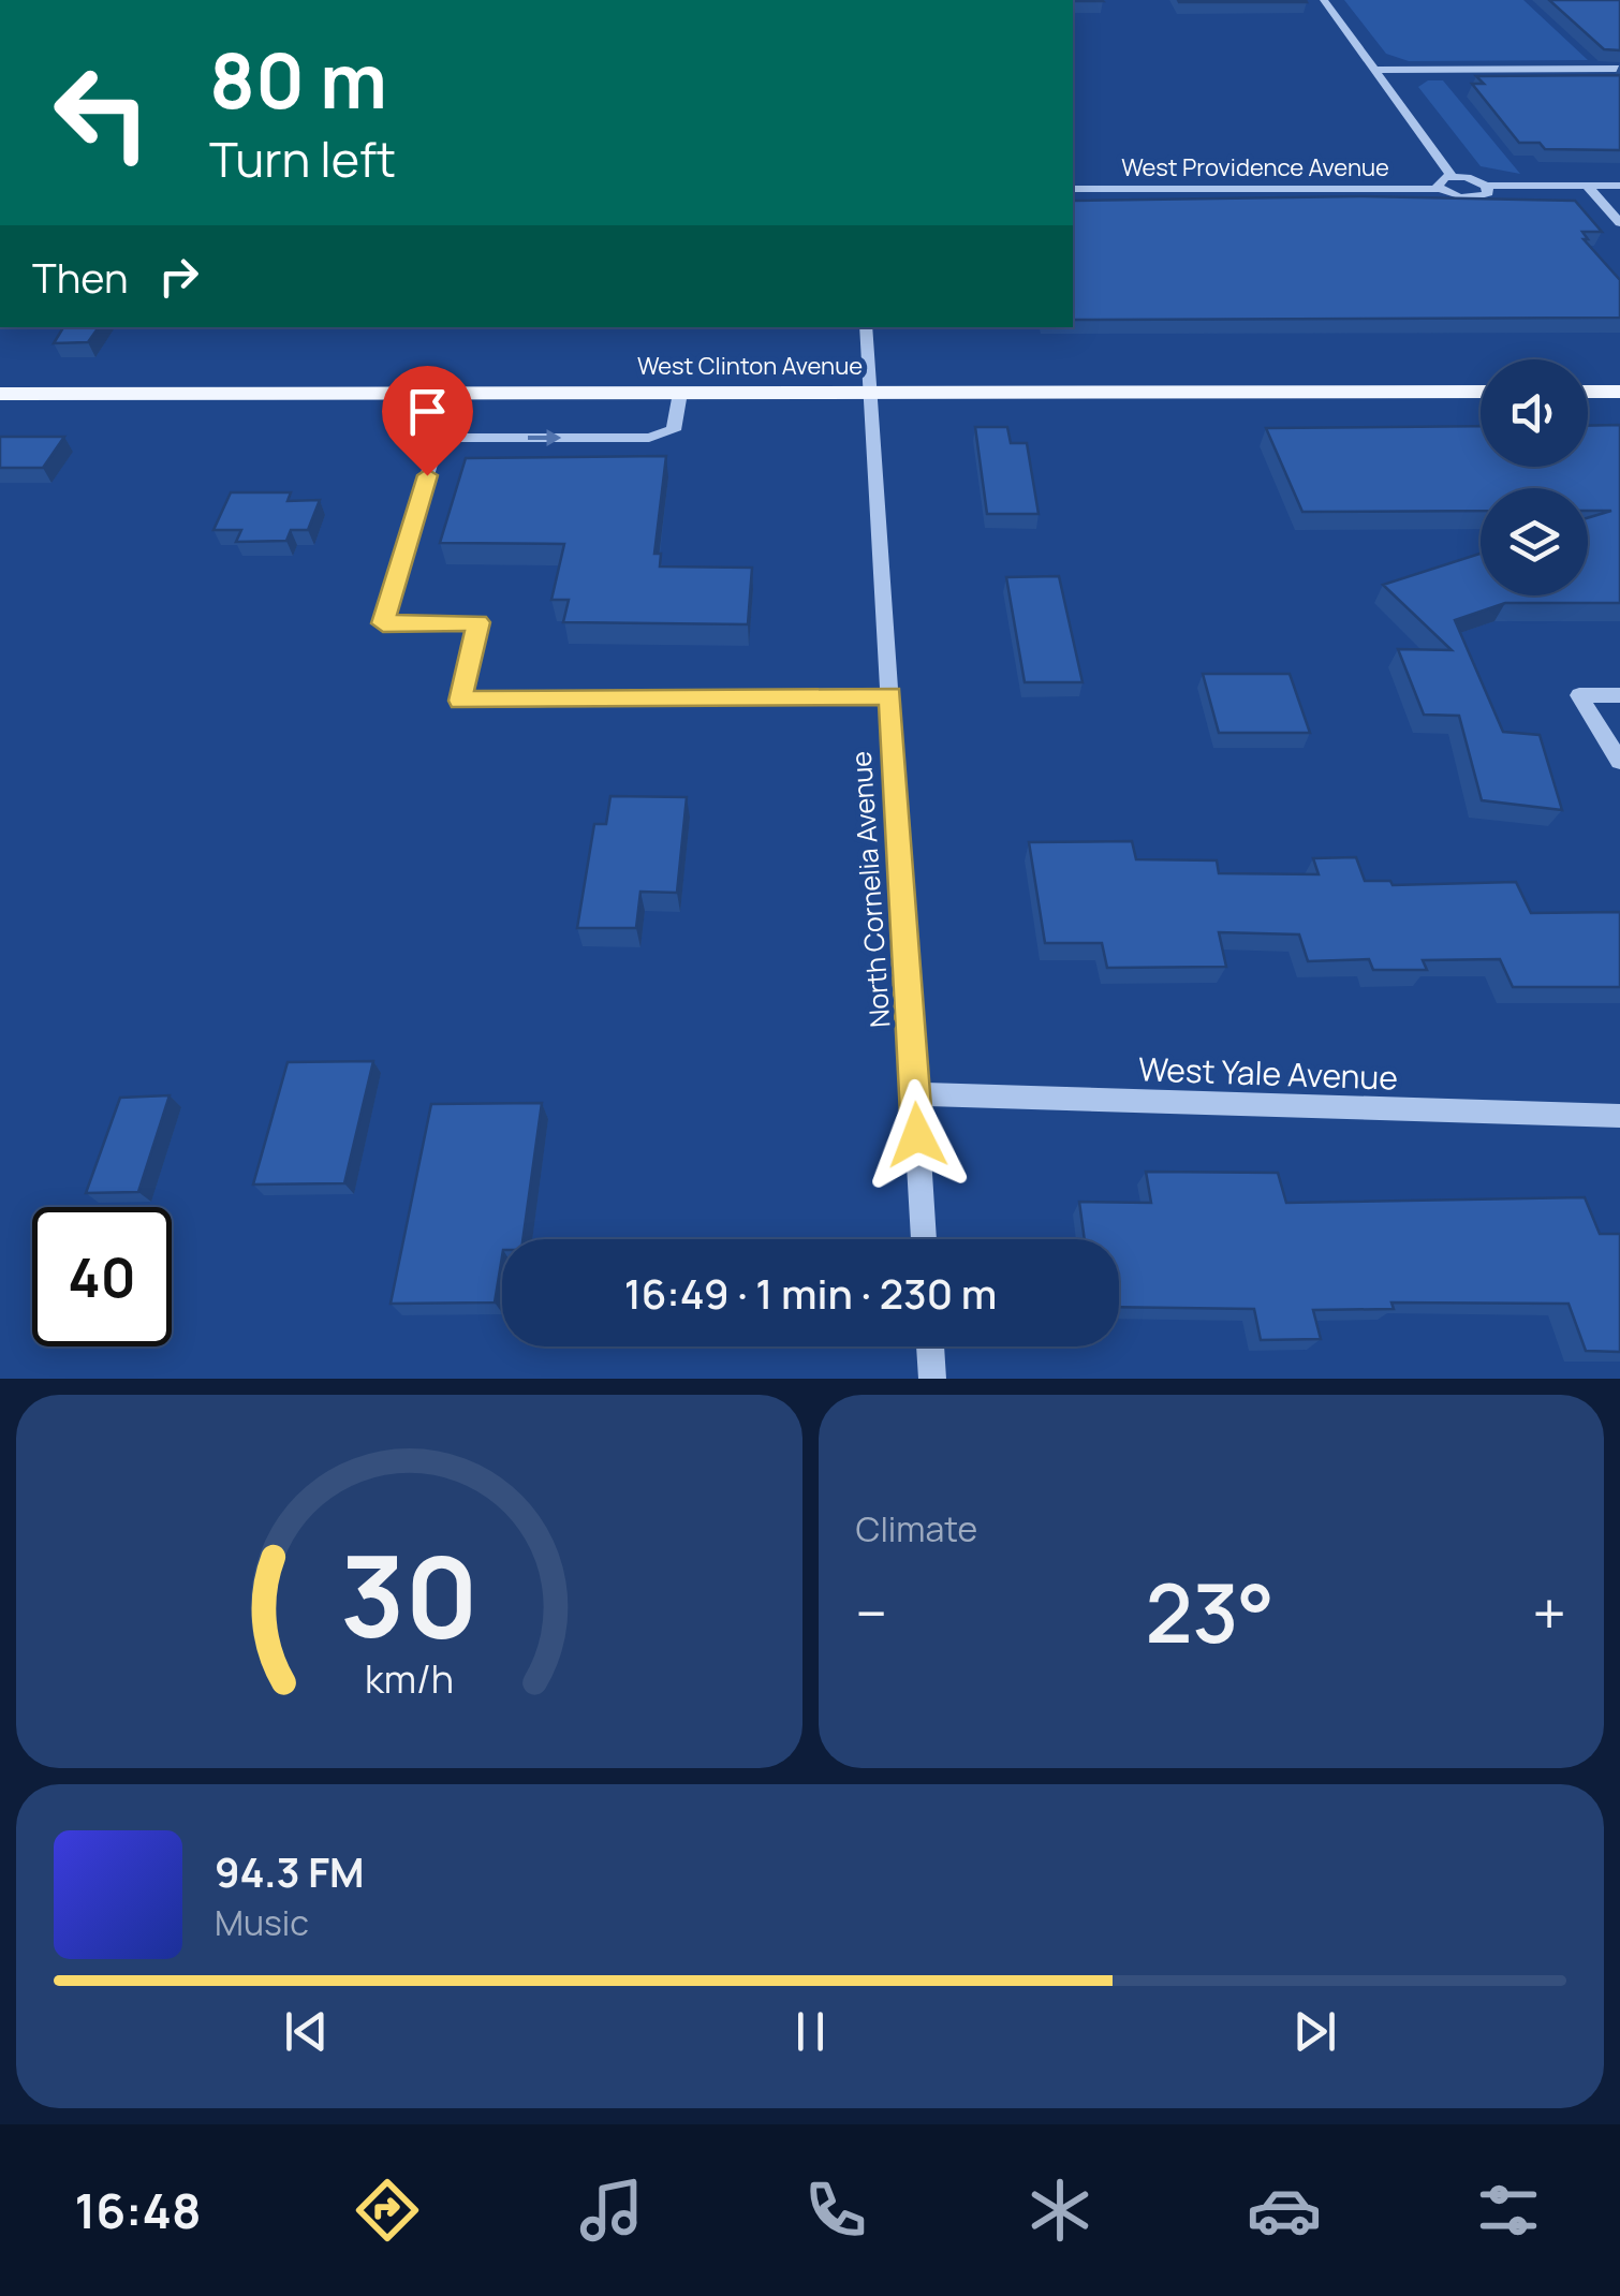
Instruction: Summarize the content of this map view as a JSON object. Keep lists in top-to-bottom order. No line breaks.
{"streets":{"main road":["West Clinton Avenue"],"street":["West Providence Avenue","North Cornelia Avenue","West Yale Avenue"]},"crossings":[["West Clinton Avenue","North Cornelia Avenue"],["North Cornelia Avenue","West Yale Avenue"]],"page":{"turn":["80 m","Turn left"],"then":"Then","limit":"40","trip":"16:49 · 1 min · 230 m","tile":"Climate","heat":["−","23°","+"],"song":["94.3 FM","Music"],"tabs":"16:48","gauge":["30","km/h"]}}
